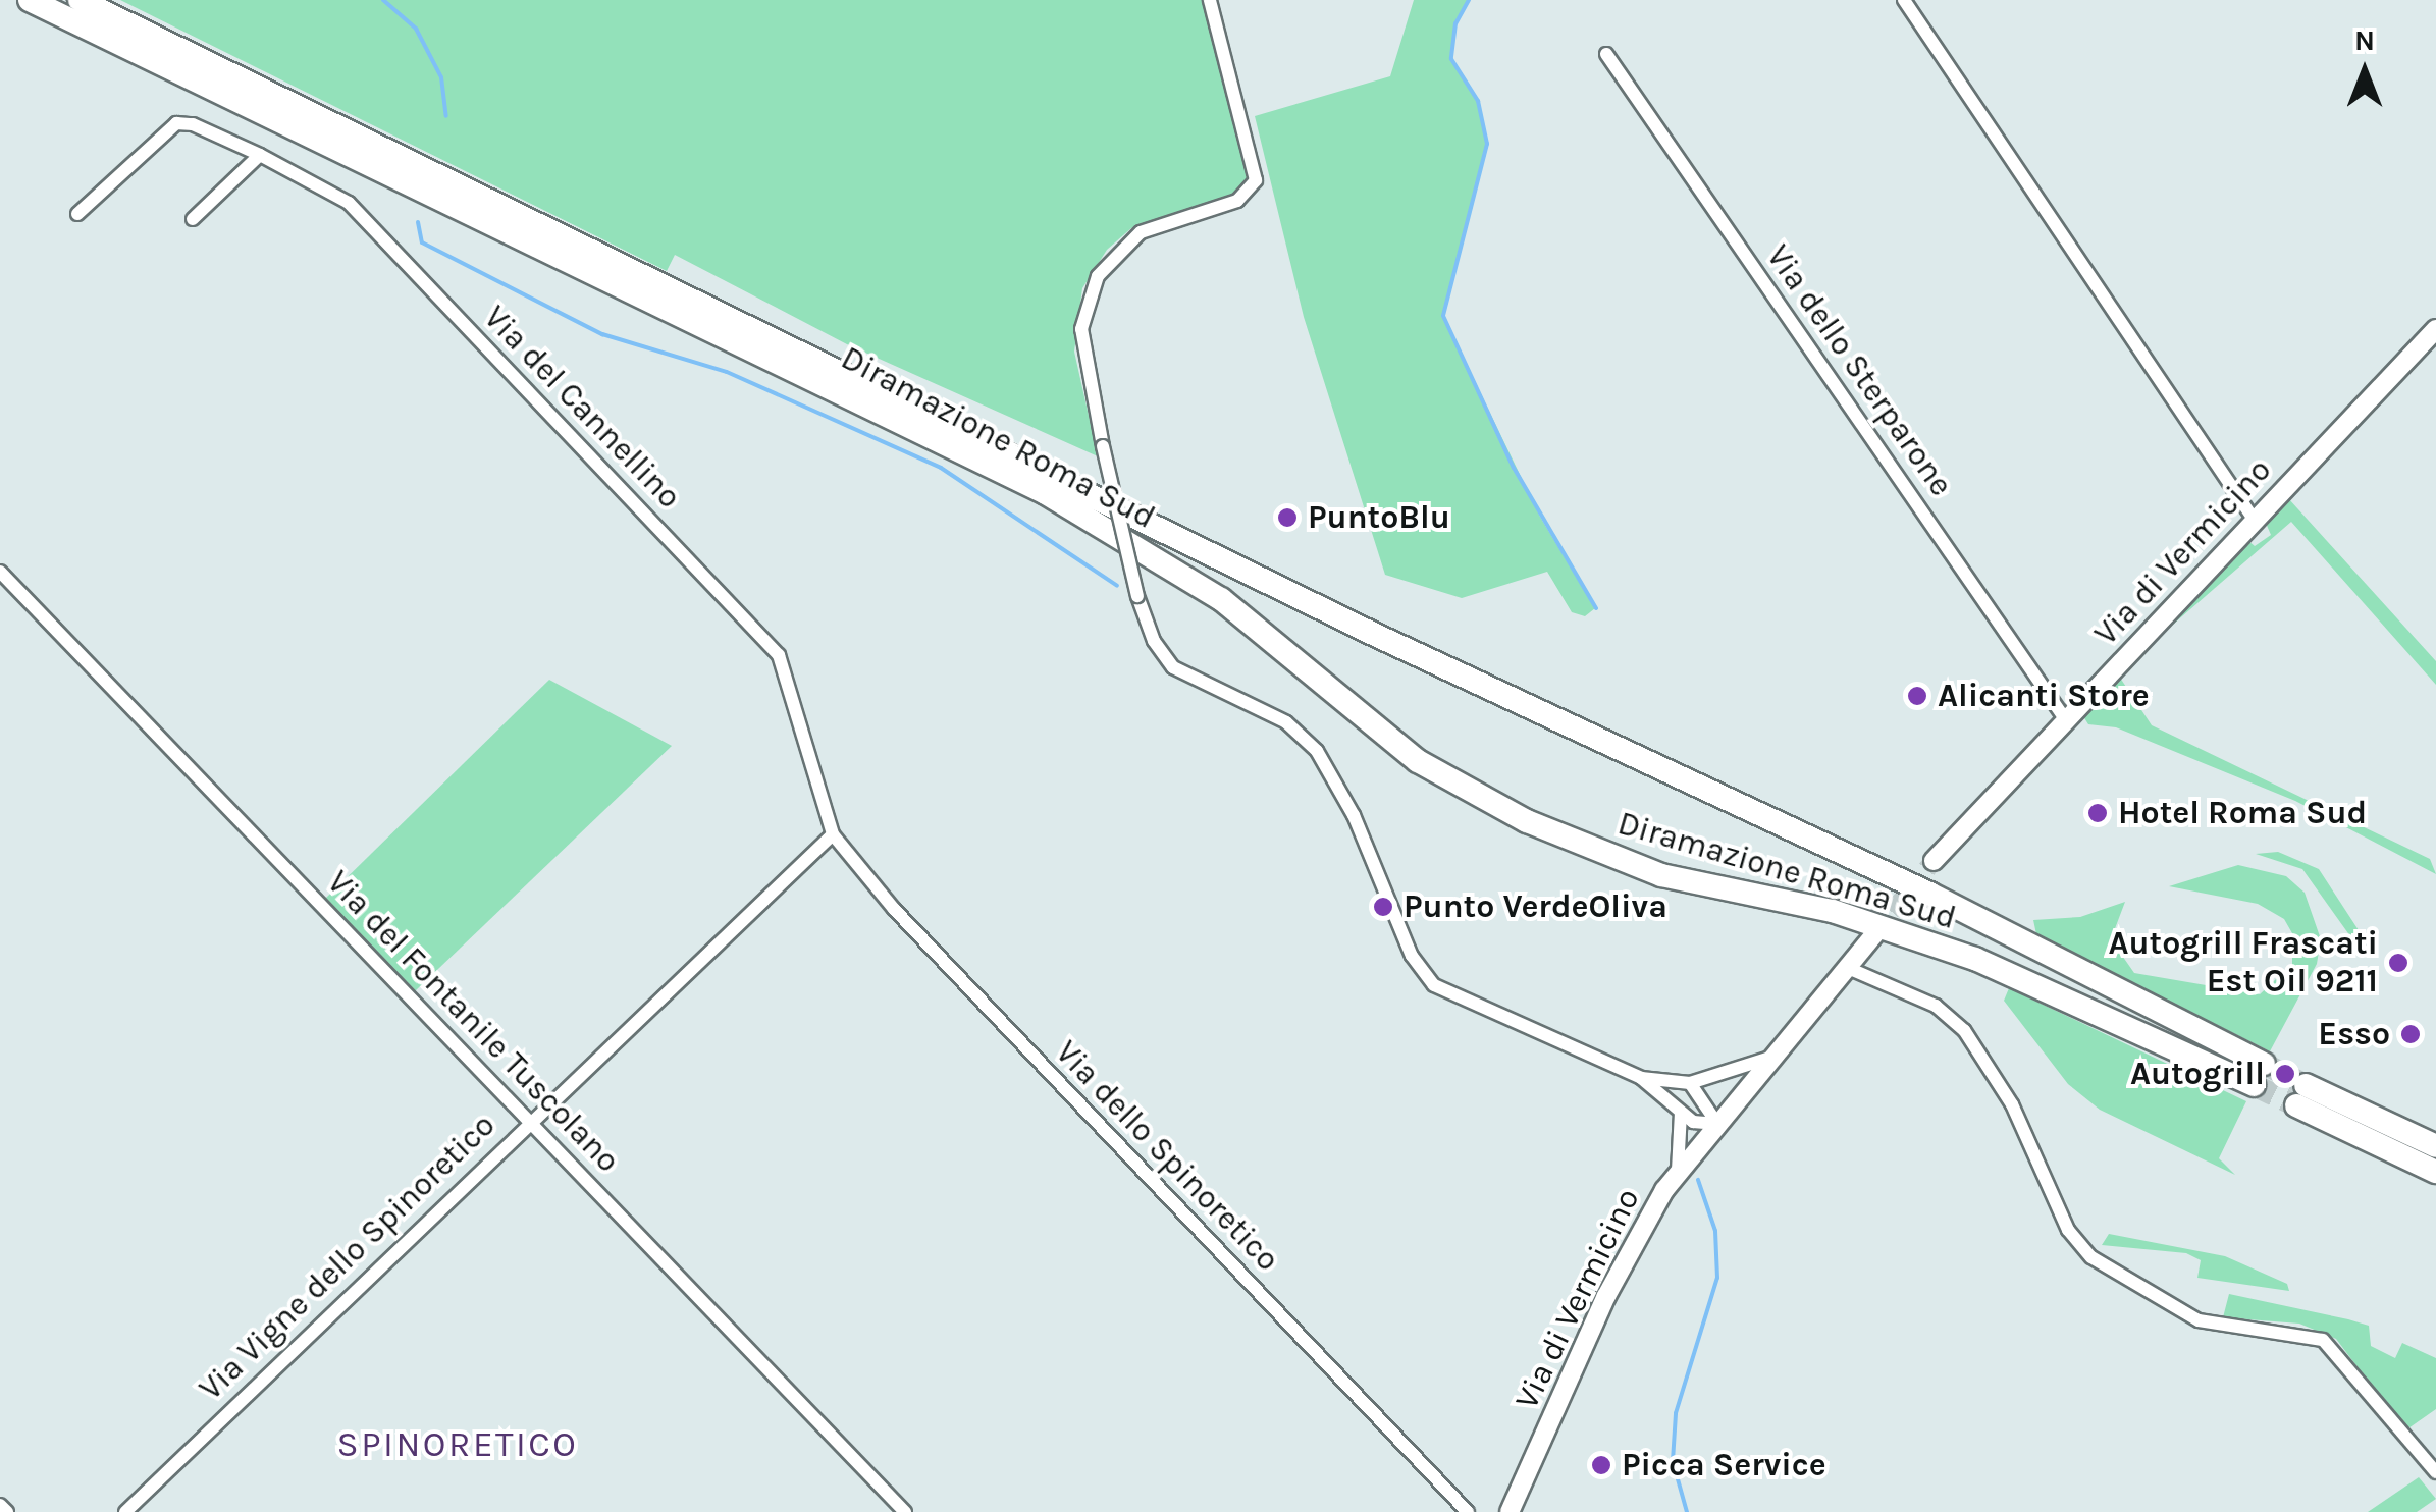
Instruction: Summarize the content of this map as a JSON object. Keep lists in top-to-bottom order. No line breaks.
{"streets":{"highway":["Diramazione Roma Sud"],"main road":["Via di Vermicino"],"street":["Via dello Sterparone","Via del Cannellino","Via del Fontanile Tuscolano","Via dello Spinoretico","Via Vigne dello Spinoretico"]},"crossings":[["Via dello Sterparone","Via di Vermicino"],["Via del Cannellino","Via dello Spinoretico"],["Via del Cannellino","Via Vigne dello Spinoretico"],["Via del Fontanile Tuscolano","Via Vigne dello Spinoretico"],["Via dello Spinoretico","Via Vigne dello Spinoretico"]],"districts":["SPINORETICO"],"places":["PuntoBlu","Alicanti Store","Hotel Roma Sud","Punto VerdeOliva","Autogrill Frascati Est Oil 9211","Esso","Autogrill","Picca Service"],"north":"top"}
